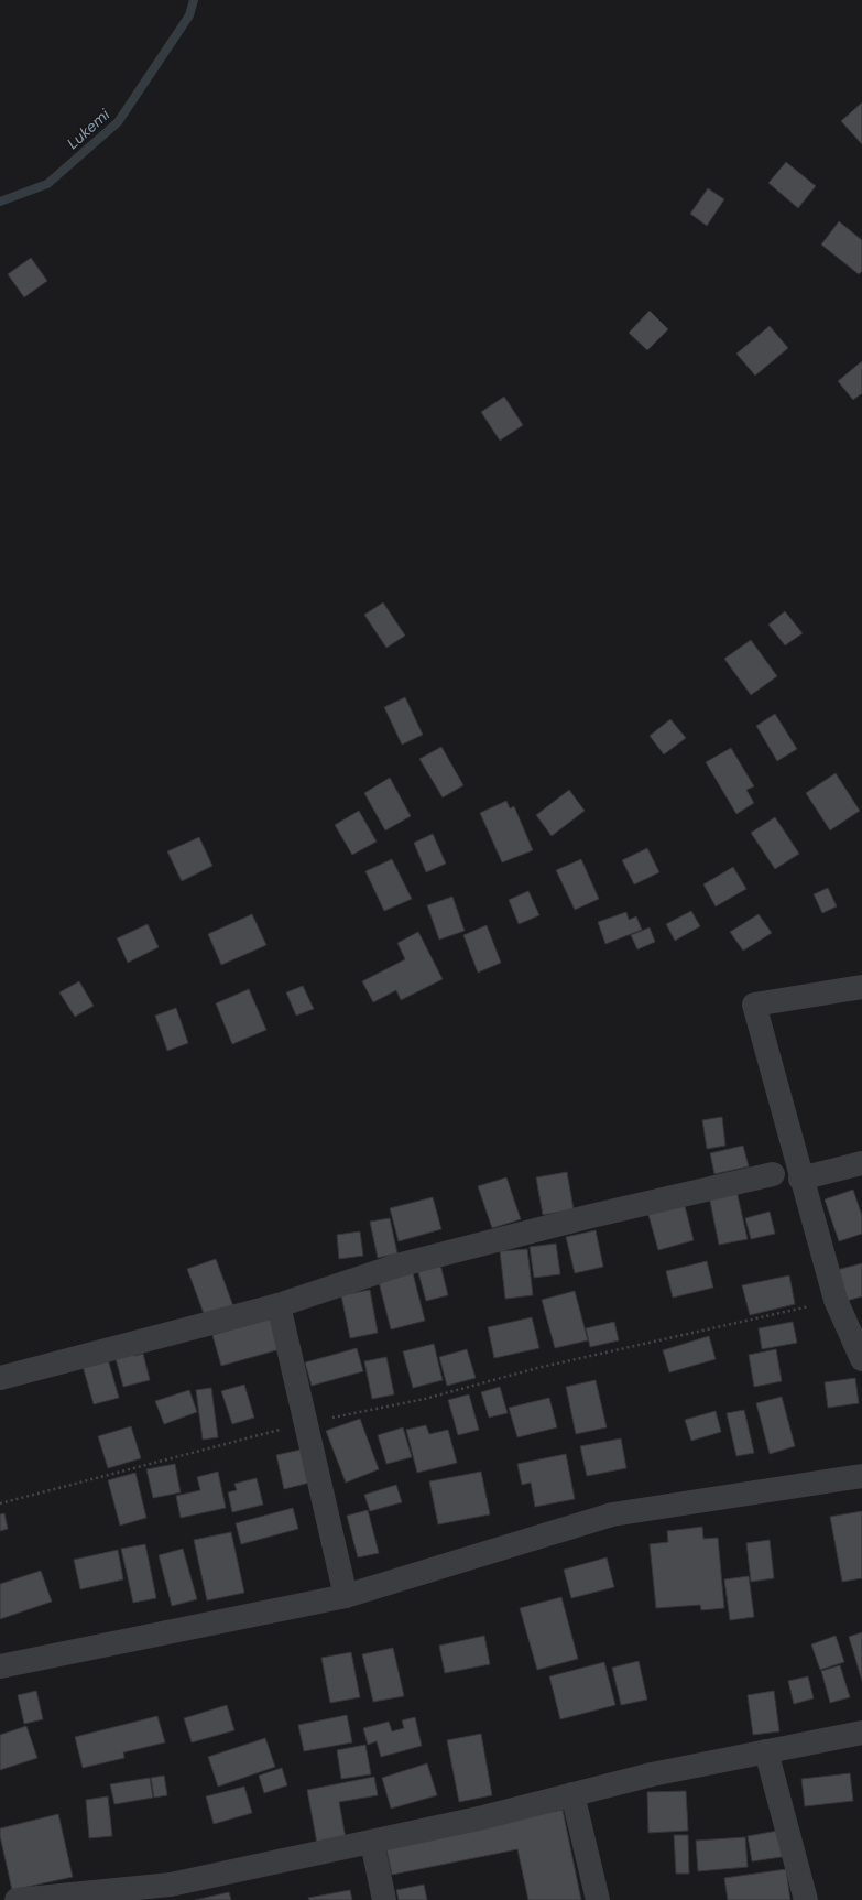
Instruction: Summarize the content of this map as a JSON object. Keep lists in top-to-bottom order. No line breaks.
{"water":["Lukemi"]}
